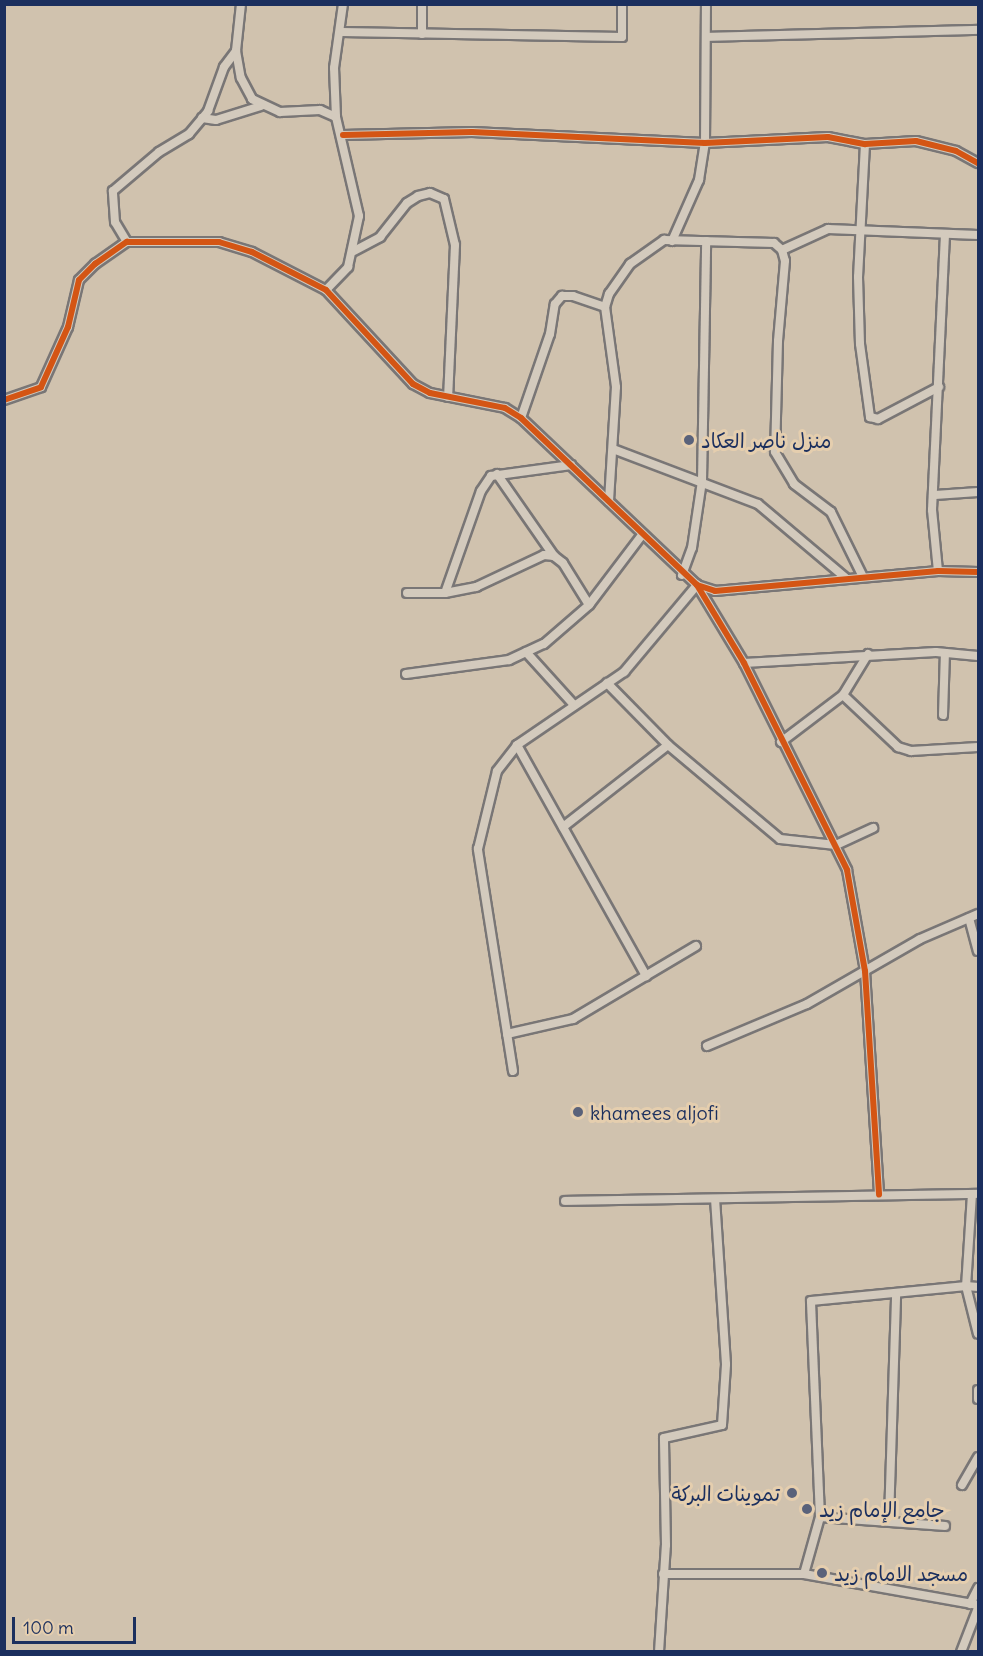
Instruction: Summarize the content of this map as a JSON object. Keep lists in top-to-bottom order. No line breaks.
{"places":["منزل ناصر العكاد","khamees aljofi","تموينات البركة","جامع الإمام زيد","مسجد الامام زيد"],"scale_bar":"100 m"}
